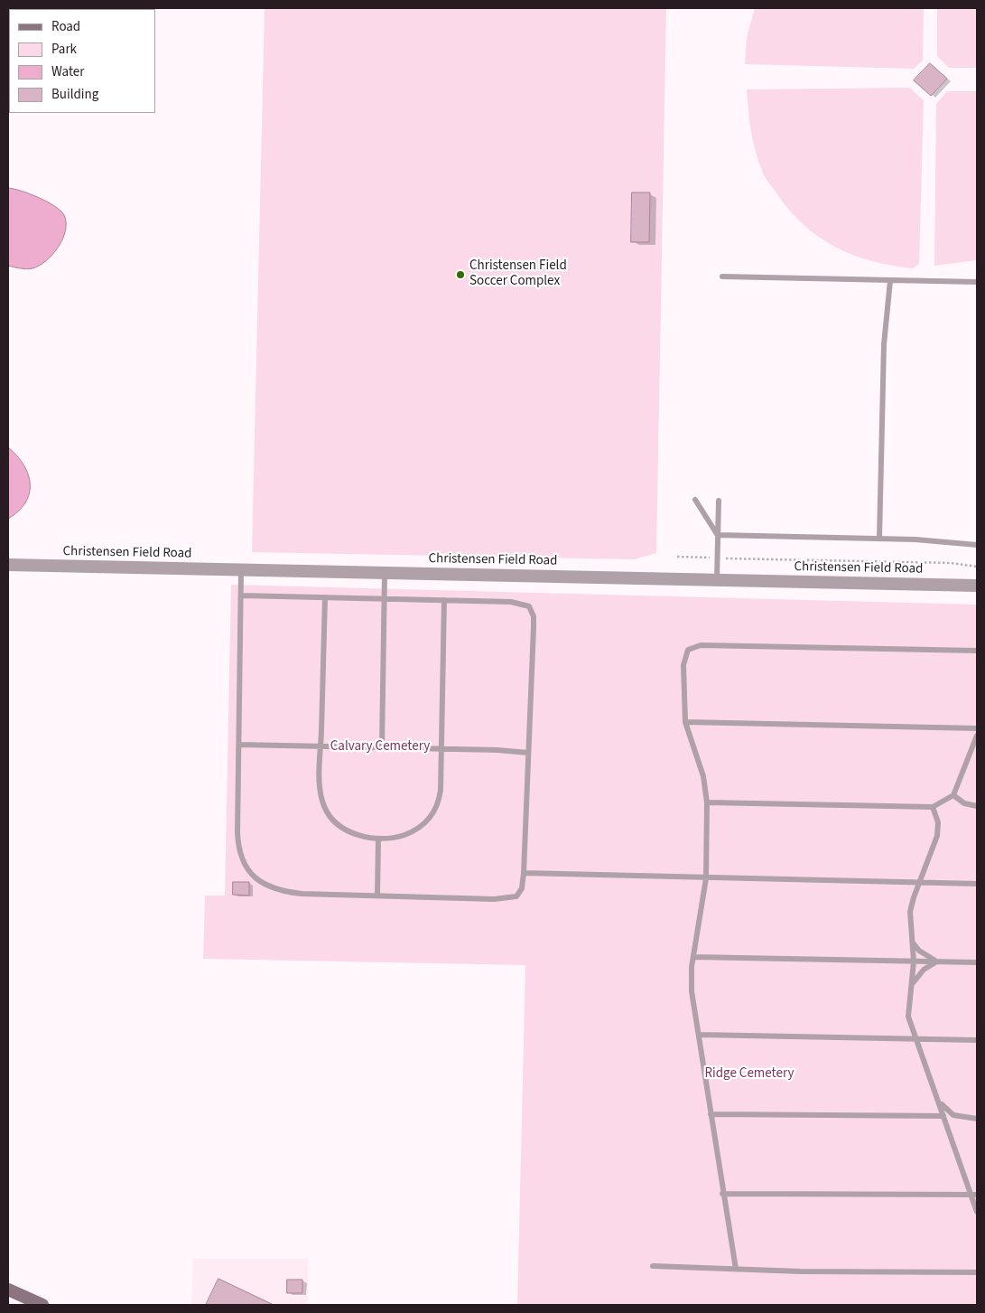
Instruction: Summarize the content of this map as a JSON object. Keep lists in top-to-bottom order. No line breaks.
{"streets":{"street":["Christensen Field Road"]},"parks":["Calvary Cemetery","Ridge Cemetery"],"places":["Christensen Field Soccer Complex"],"legend":["Road","Park","Water","Building"]}
